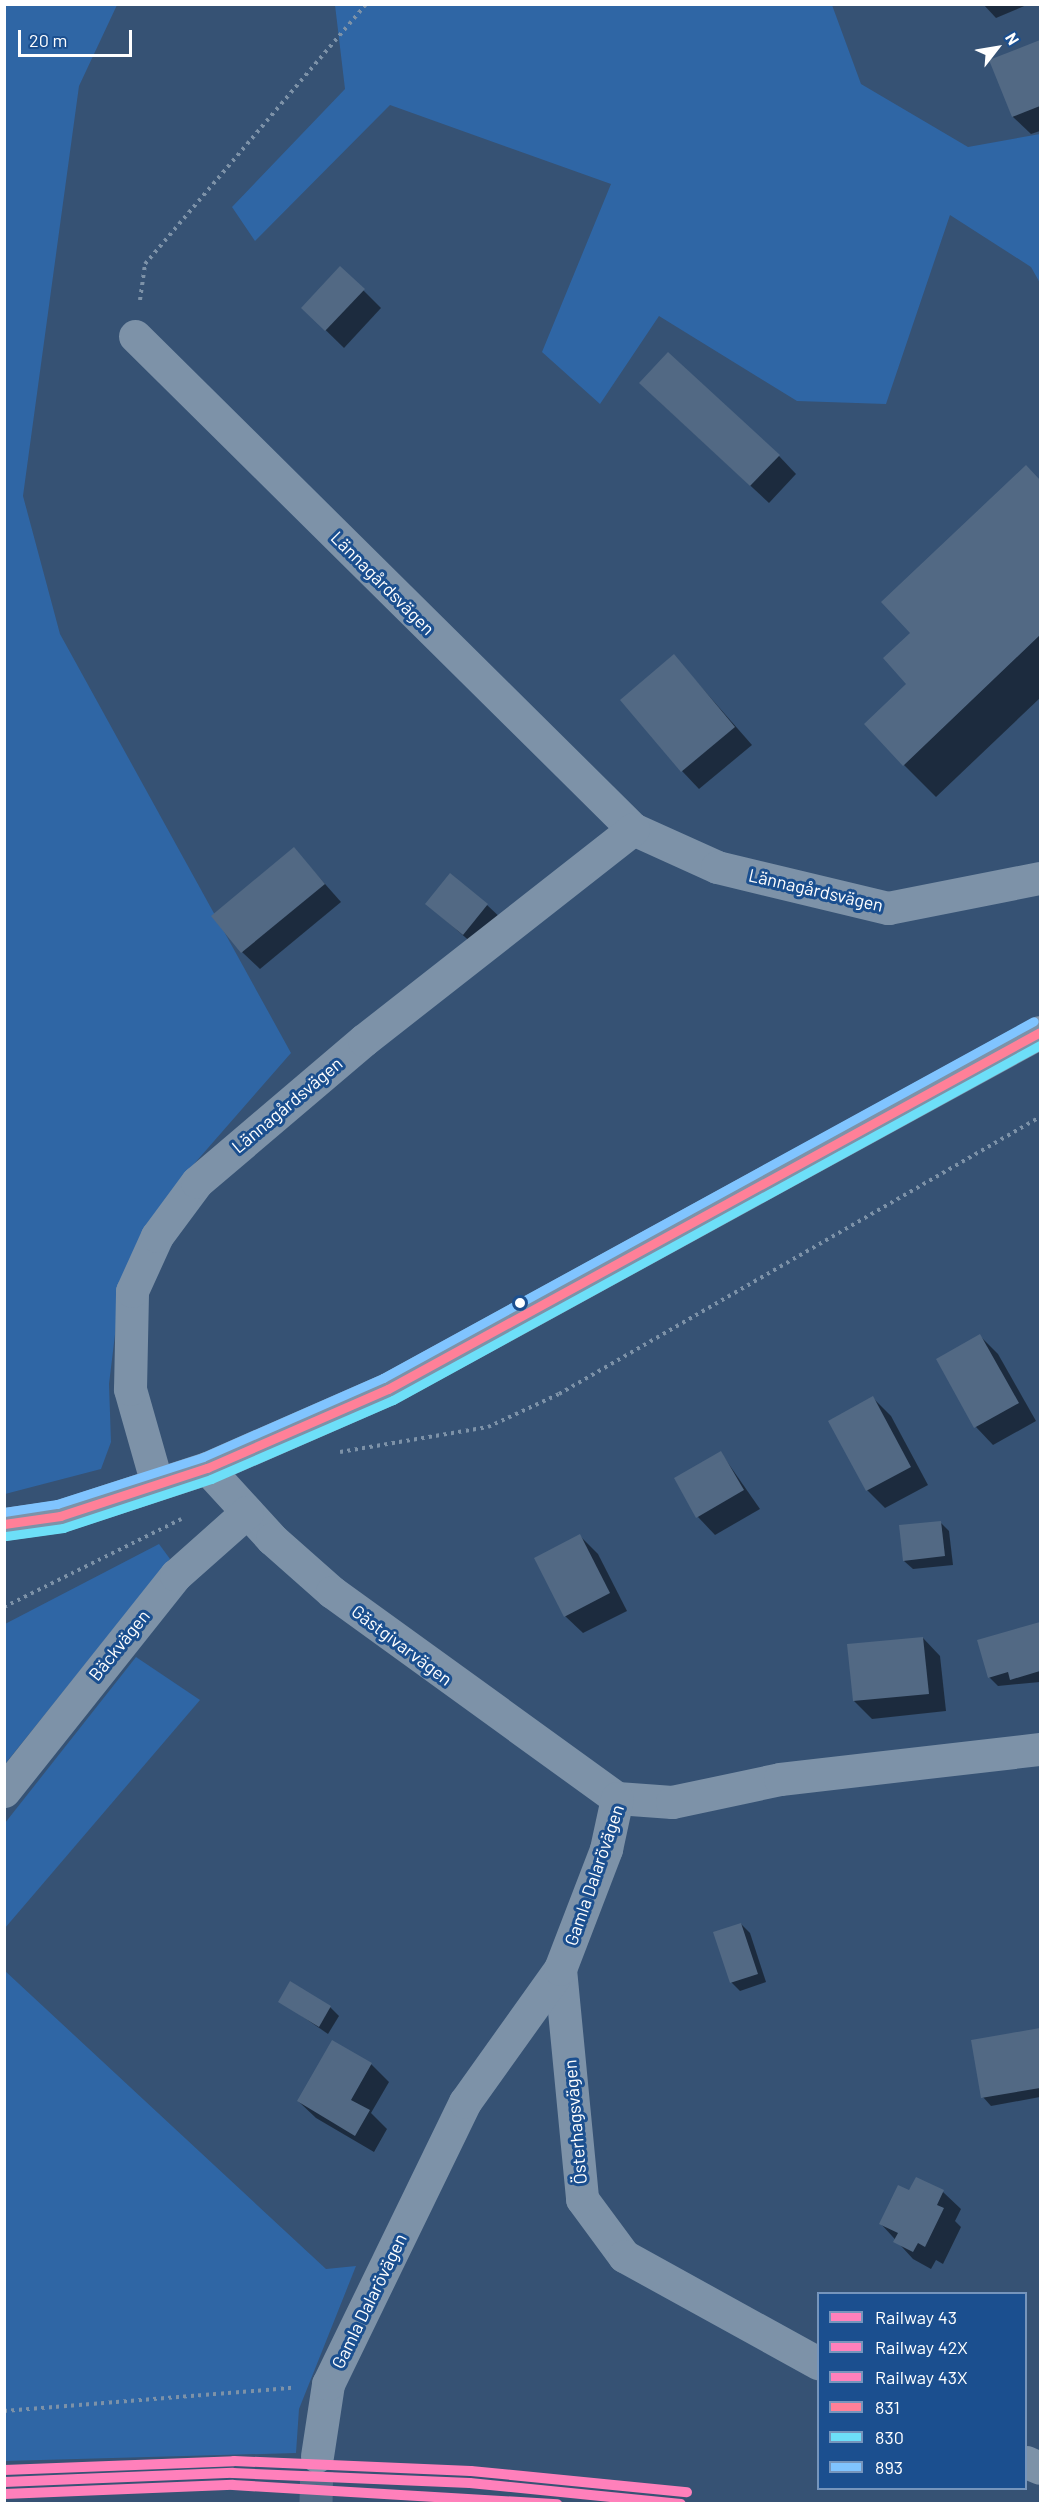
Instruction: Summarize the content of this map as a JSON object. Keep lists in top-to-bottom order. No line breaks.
{"streets":{"street":["Lännagårdsvägen","Bäckvägen","Gästgivarvägen","Gamla Dalarövägen","Österhagsvägen"]},"crossings":[["Bäckvägen","Gästgivarvägen"],["Gästgivarvägen","Gamla Dalarövägen"],["Gamla Dalarövägen","Österhagsvägen"]],"lines":["transit line 893","transit line 831","transit line 830","rail line 43X","rail line 43","rail line 42X"],"legend":["Railway 43","Railway 42X","Railway 43X","831","830","893"],"scale_bar":"20 m","north":"top right"}
